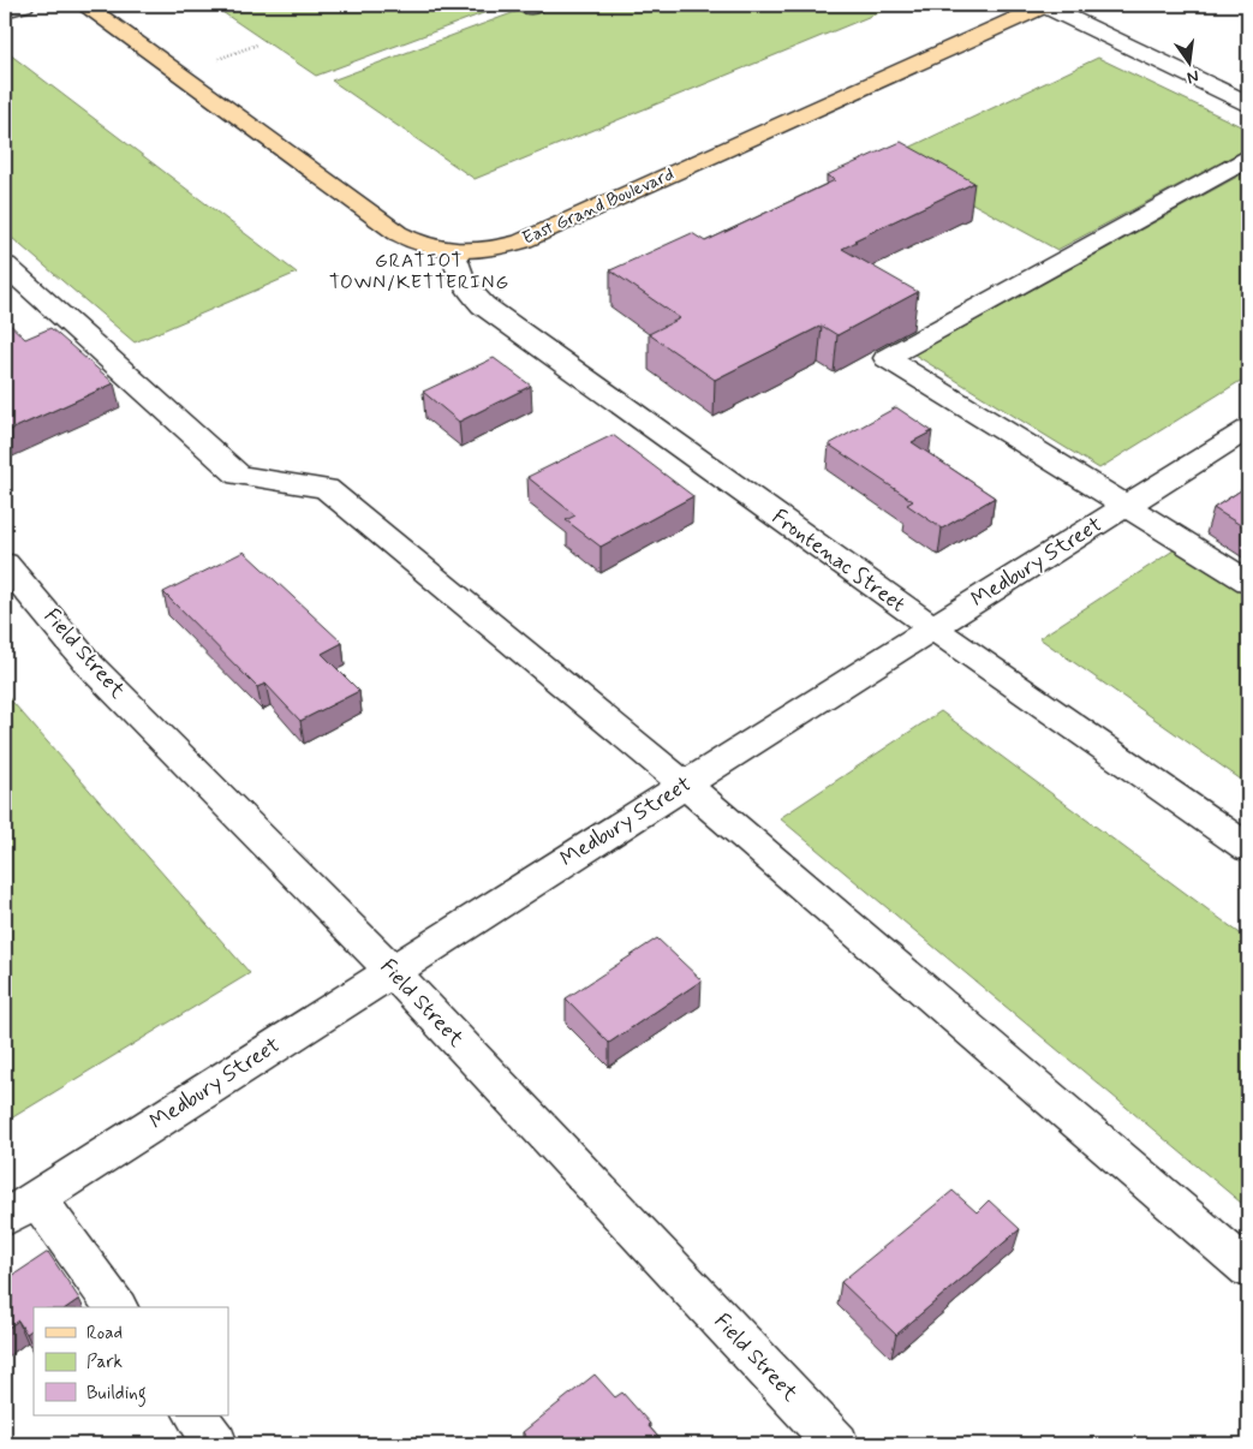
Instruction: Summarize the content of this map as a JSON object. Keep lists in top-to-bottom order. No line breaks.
{"streets":{"main road":["East Grand Boulevard"],"street":["Frontenac Street","Medbury Street","Field Street"]},"crossings":[["East Grand Boulevard","Frontenac Street"],["Frontenac Street","Medbury Street"],["Medbury Street","Field Street"]],"districts":["GRATIOT TOWN/KETTERING"],"legend":["Road","Park","Building"],"north":"bottom"}
